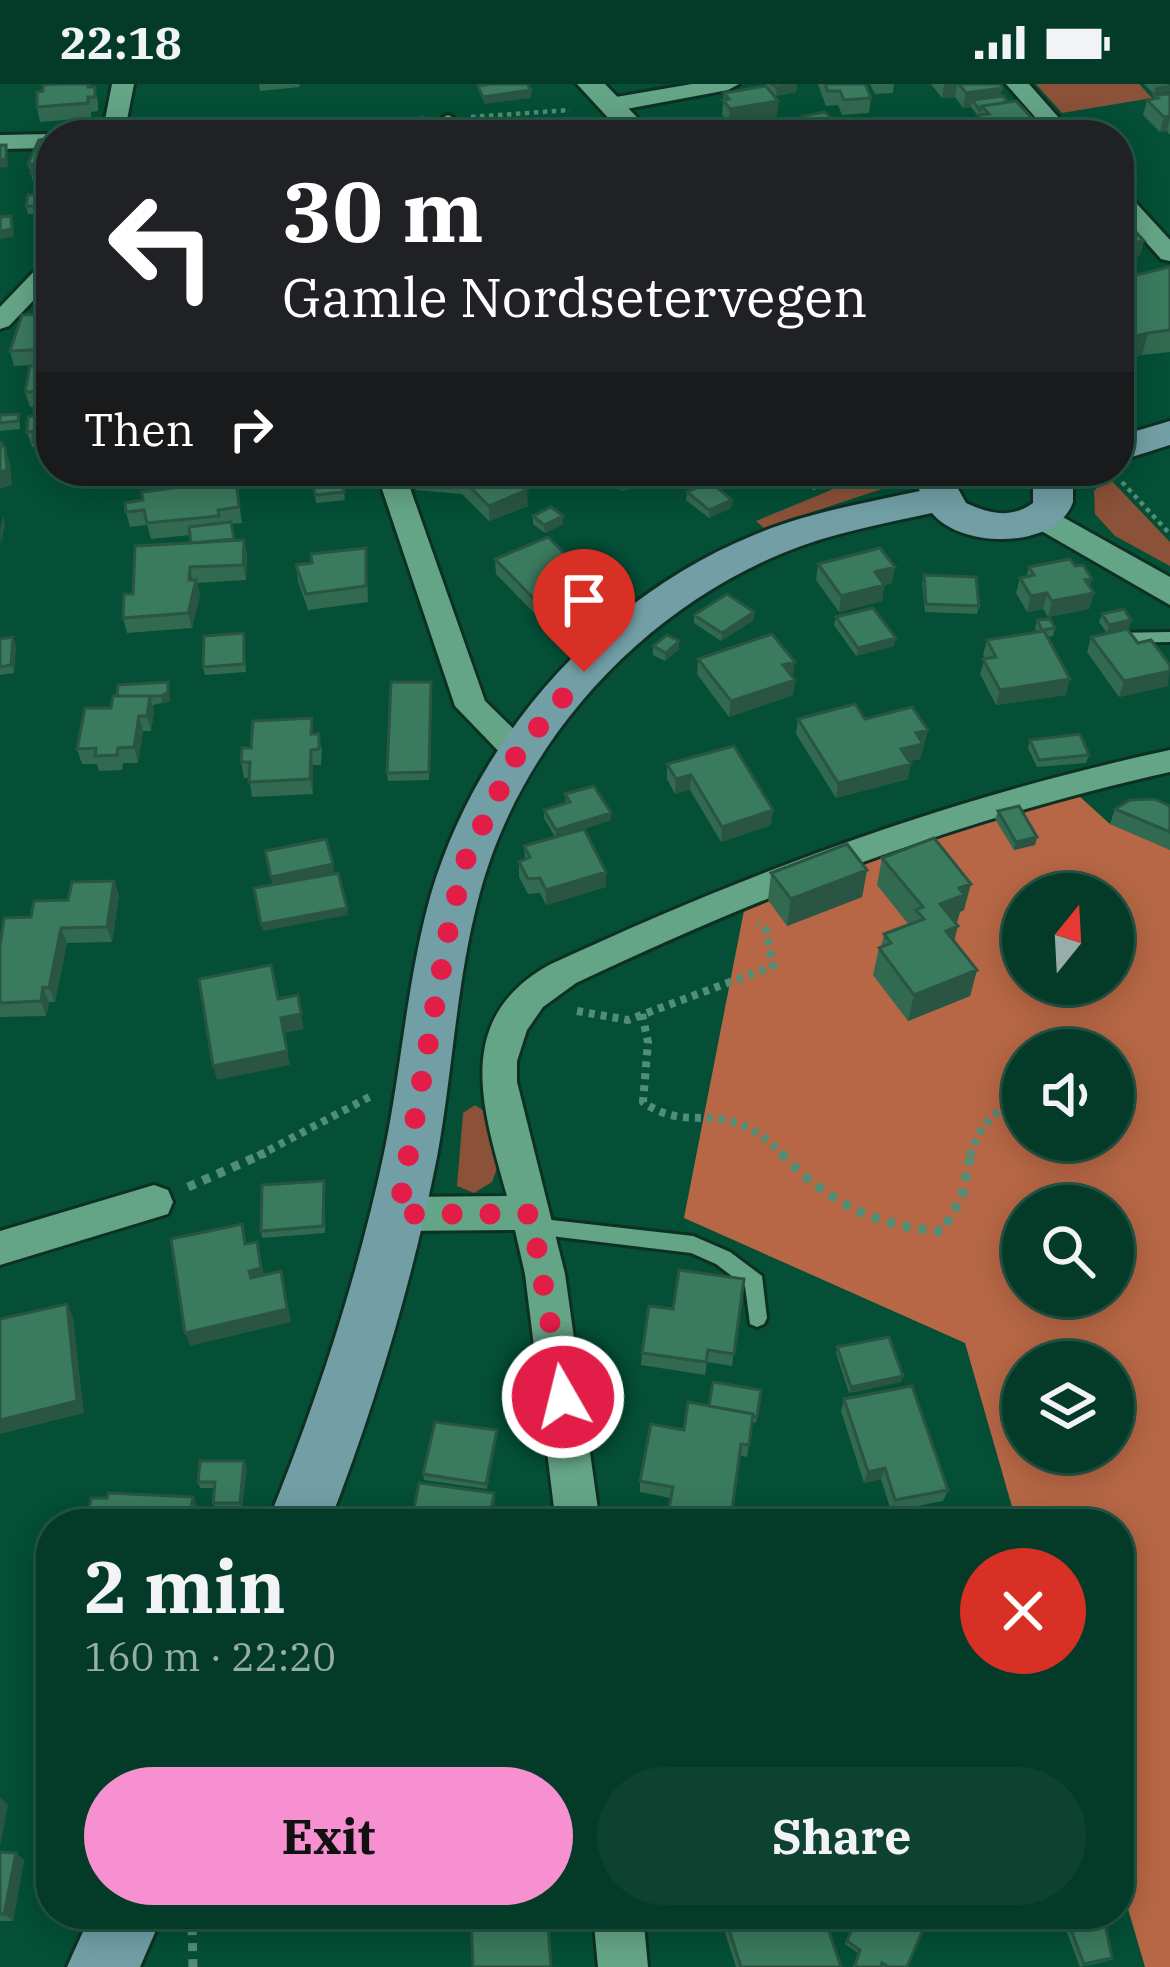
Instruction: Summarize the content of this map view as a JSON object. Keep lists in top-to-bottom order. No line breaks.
{"north":"top","page":{"status":"22:18","turn":["30 m","Gamle Nordsetervegen"],"then":"Then","heading":["2 min","160 m · 22:20"],"buttons":["Exit","Share"]}}
